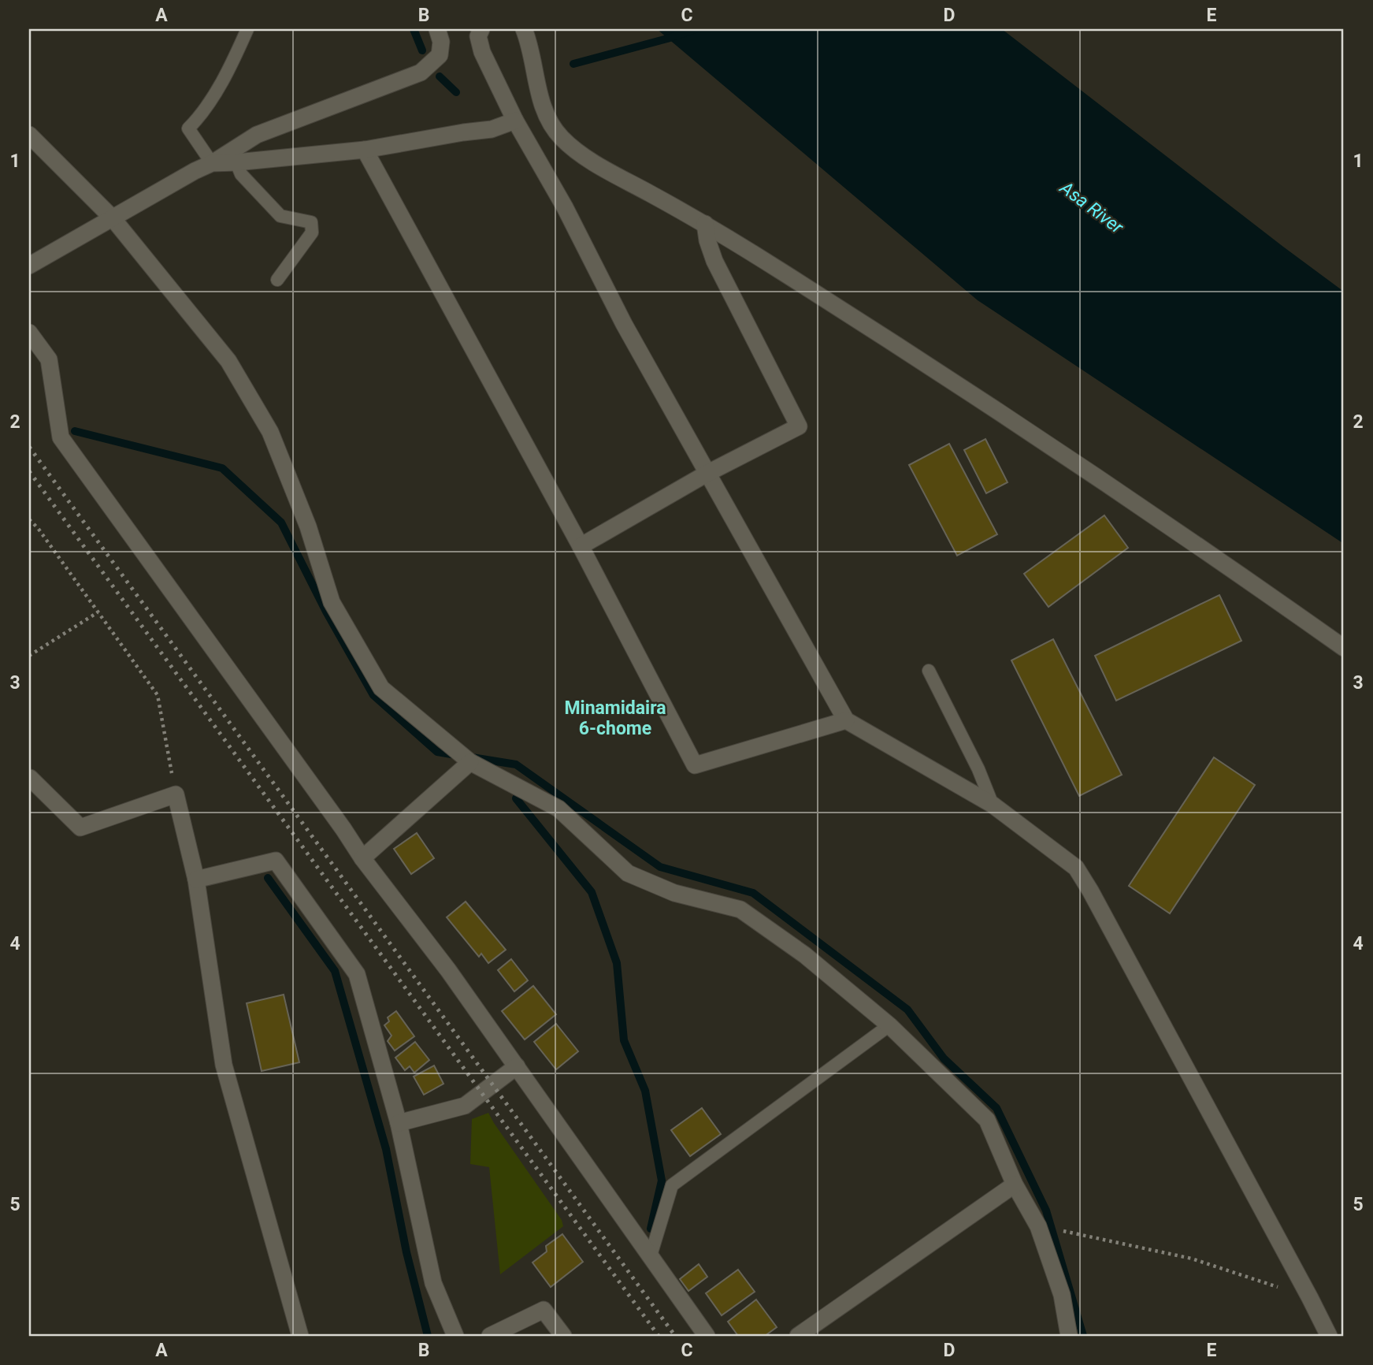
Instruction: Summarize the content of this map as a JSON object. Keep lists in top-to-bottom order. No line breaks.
{"districts":["Minamidaira 6-chome"],"water":["Asa River"],"grid":{"columns":["A","B","C","D","E"],"rows":["1","2","3","4","5"]}}
